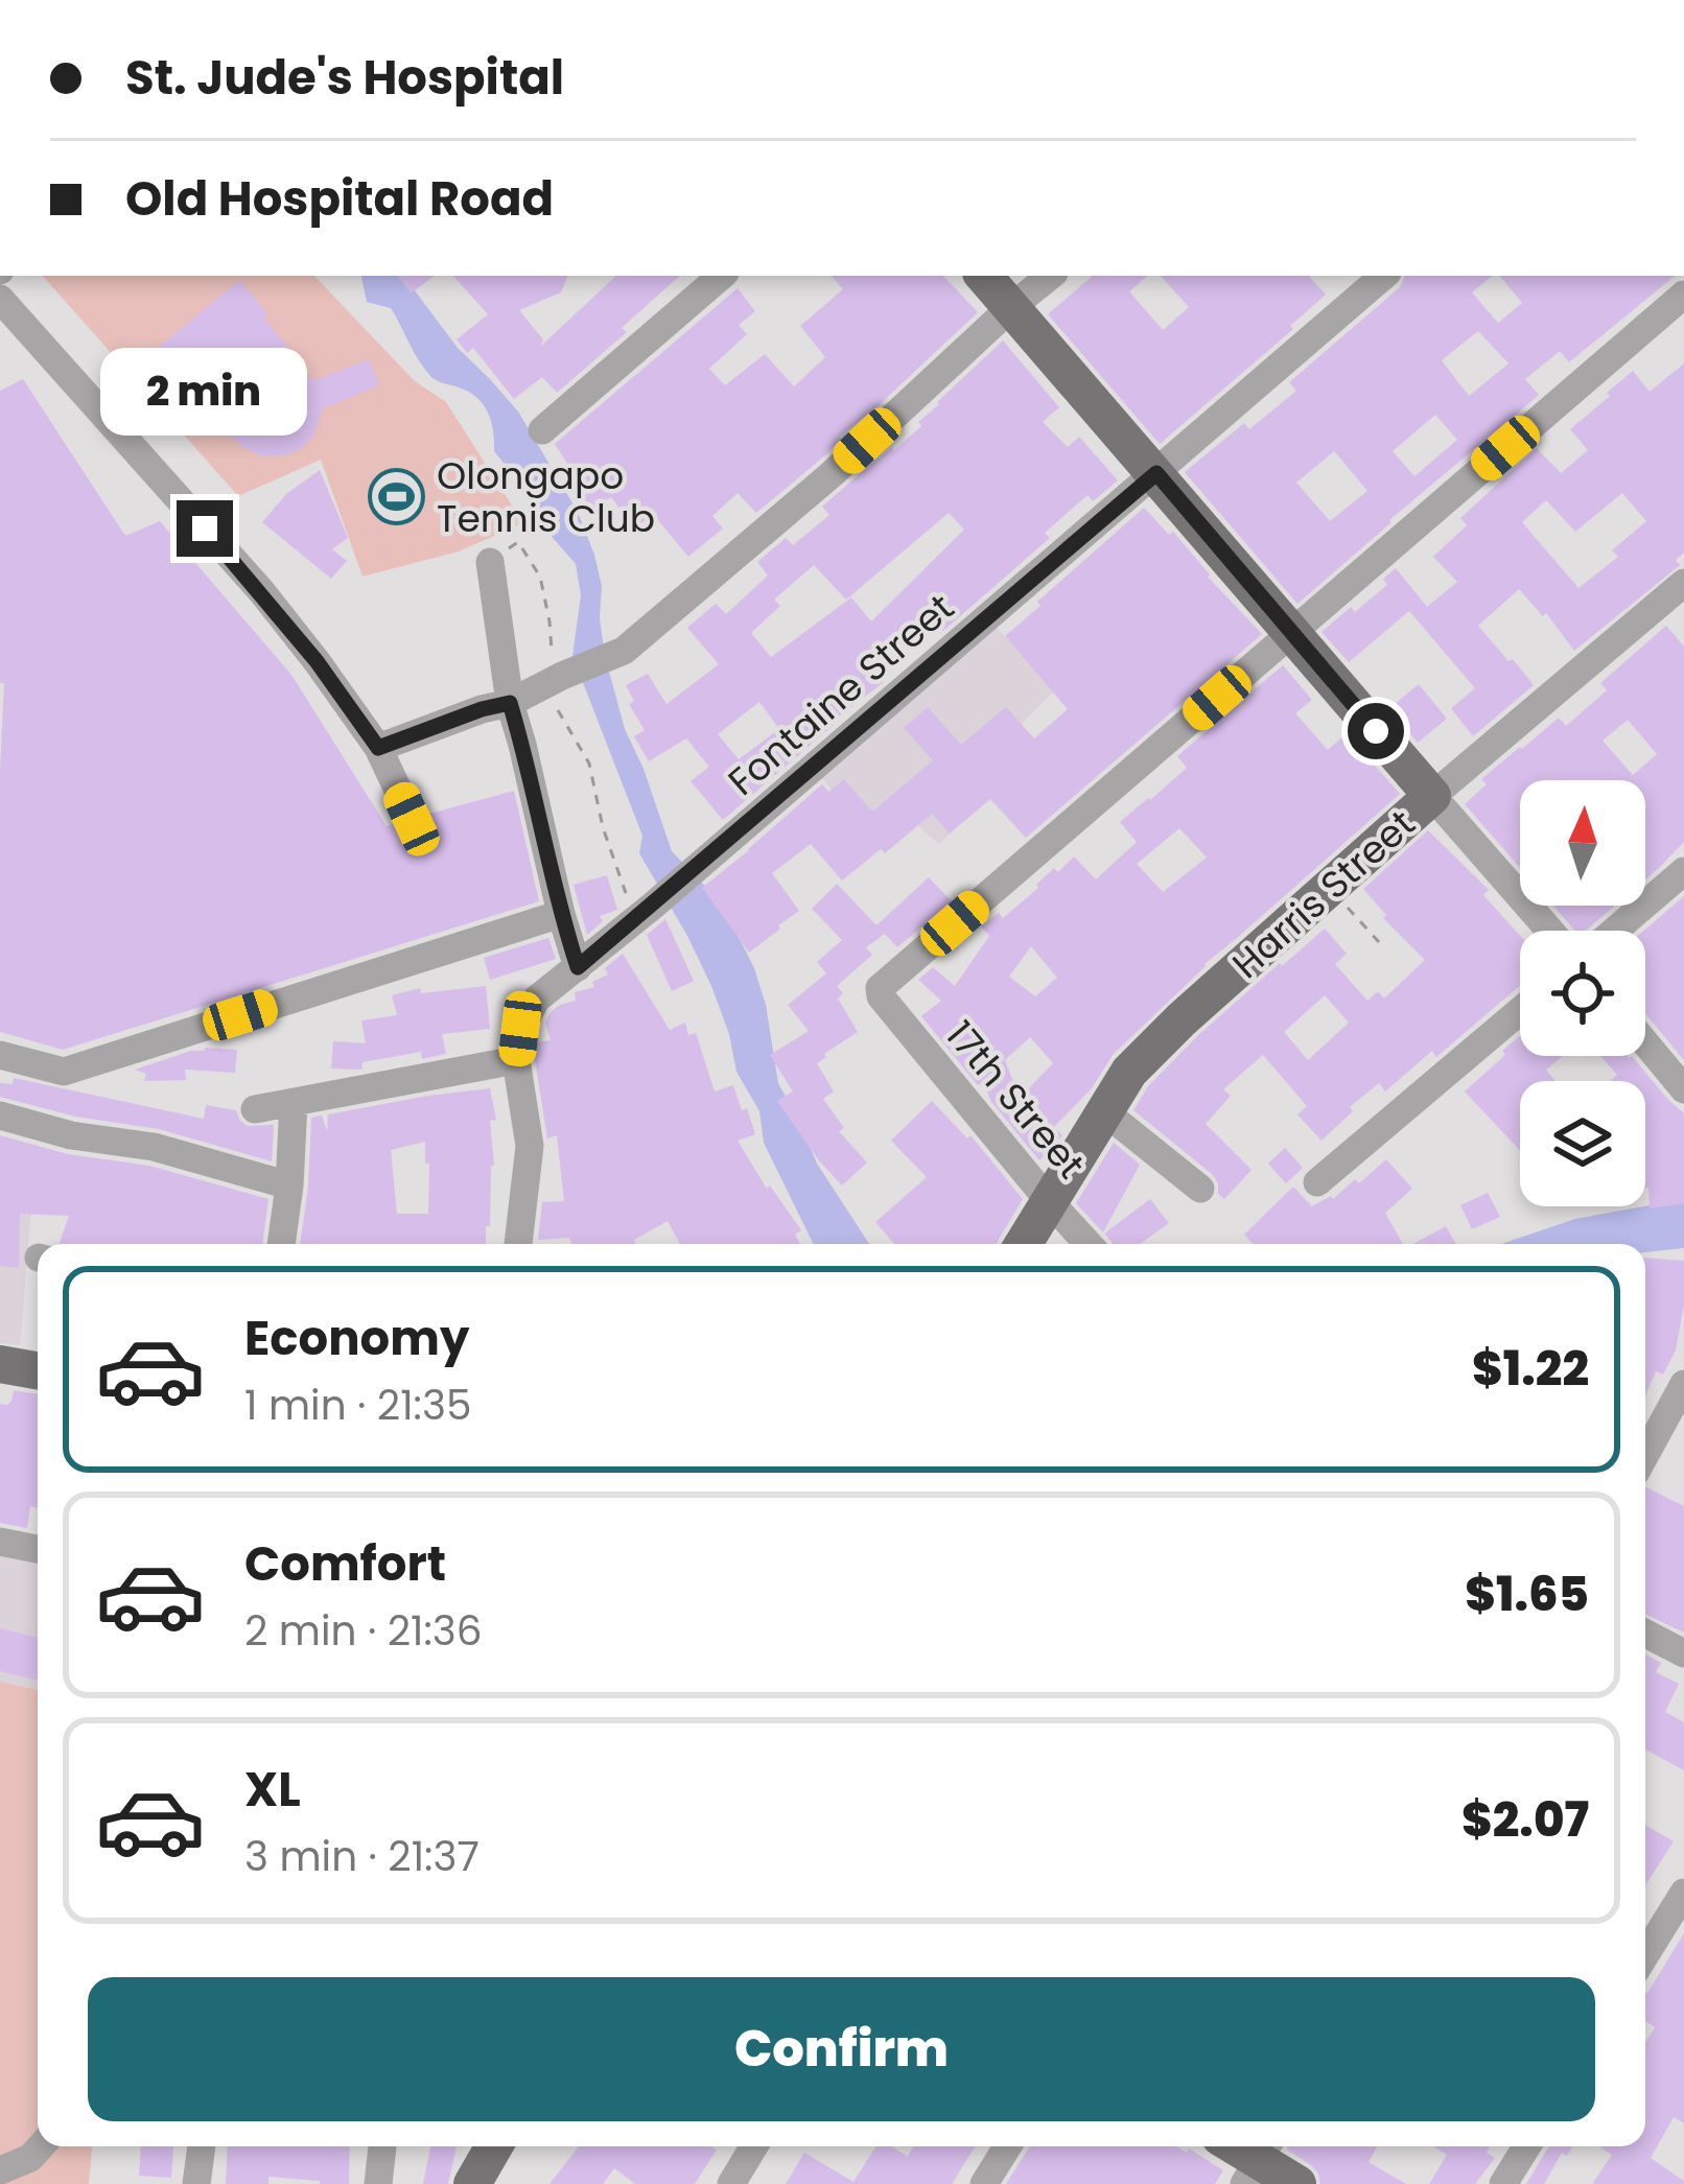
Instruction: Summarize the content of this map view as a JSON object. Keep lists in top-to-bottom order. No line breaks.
{"streets":{"main road":["Harris Street"],"street":["Fontaine Street","17th Street"]},"crossings":[["Harris Street","17th Street"]],"places":{"sports":["Olongapo Tennis Club"]},"north":"top","page":{"banner":["St. Jude's Hospital","Old Hospital Road"],"bubble":"2 min","list":[{"name":"Economy","note":"1 min · 21:35","value":"$1.22"},{"name":"Comfort","note":"2 min · 21:36","value":"$1.65"},{"name":"XL","note":"3 min · 21:37","value":"$2.07"}],"buttons":"Confirm"}}
